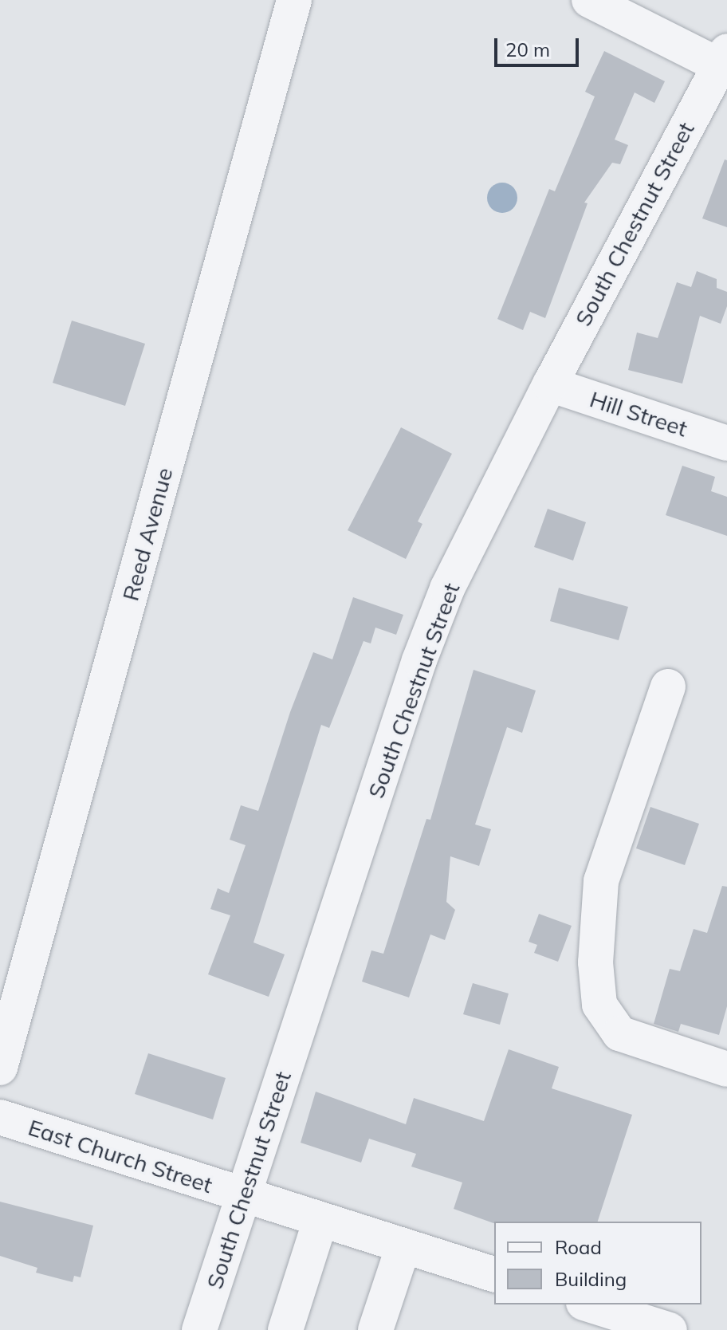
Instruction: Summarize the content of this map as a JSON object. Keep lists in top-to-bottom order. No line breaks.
{"streets":{"street":["South Chestnut Street","Hill Street","Reed Avenue","East Church Street"]},"crossings":[["South Chestnut Street","Hill Street"],["South Chestnut Street","East Church Street"]],"legend":["Road","Building"],"scale_bar":"20 m"}
